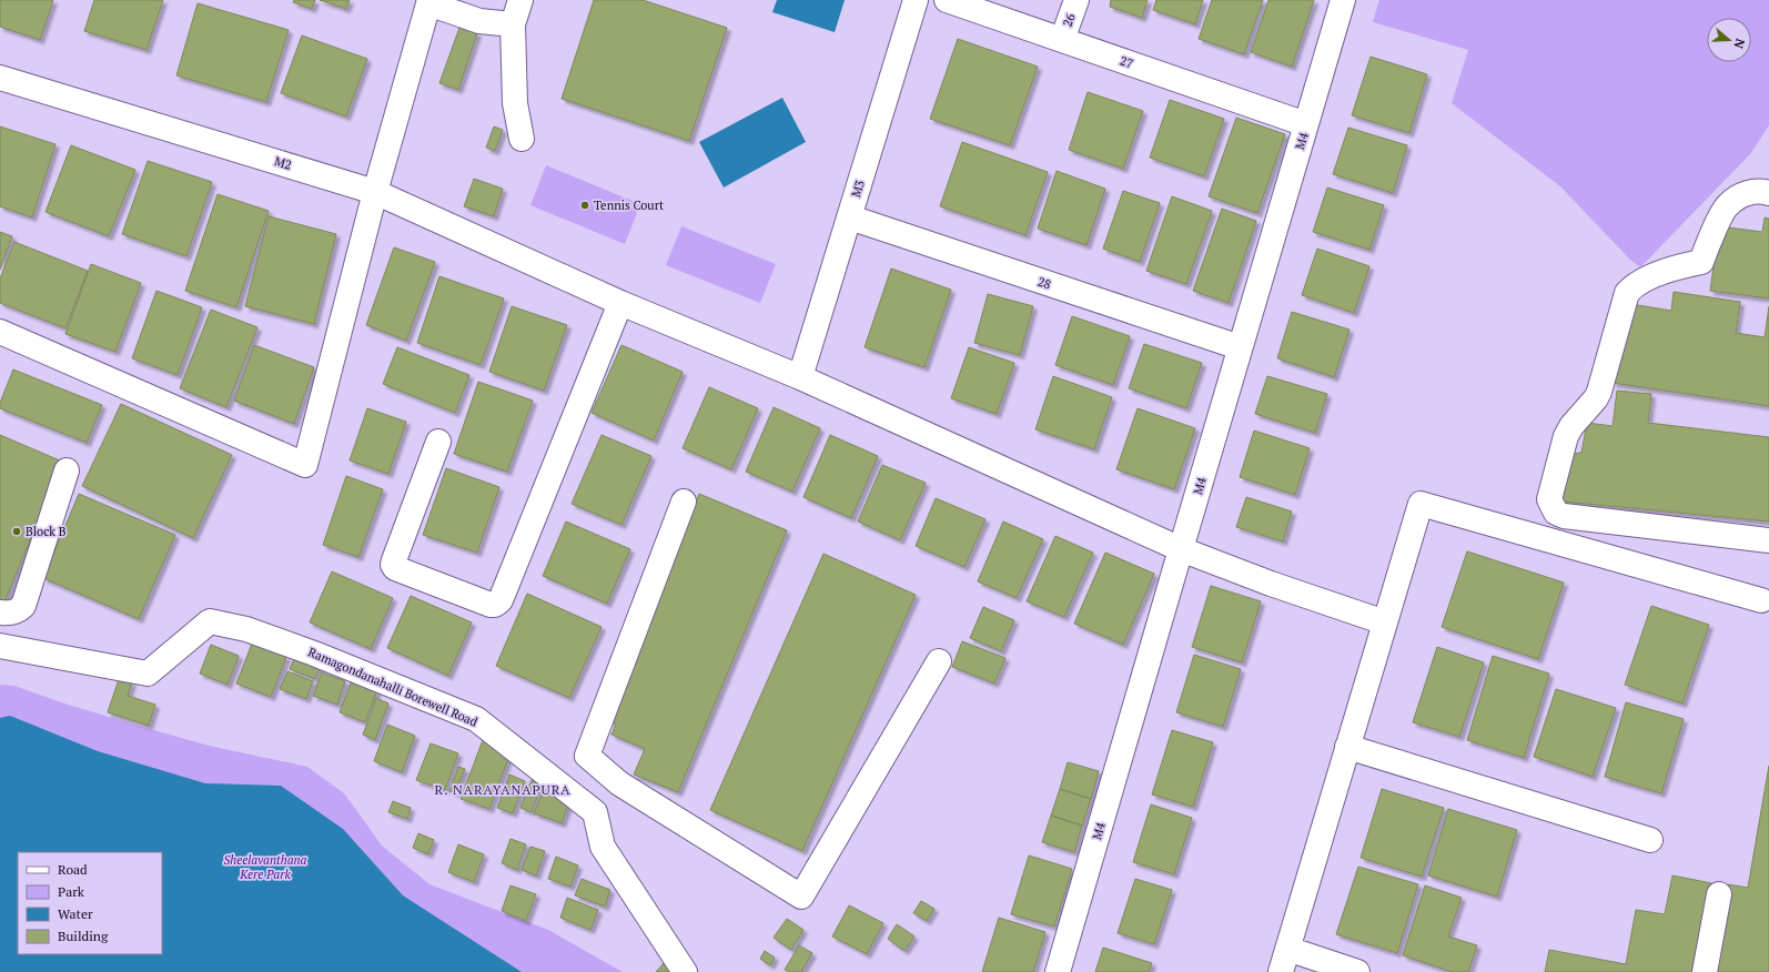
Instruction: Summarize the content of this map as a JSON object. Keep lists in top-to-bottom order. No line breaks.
{"streets":{"street":["26","27","M4","M2","M3","28","Ramagondanahalli Borewell Road"]},"crossings":[["26","27"],["27","M4"],["M4","M2"],["M4","28"],["M2","M3"],["M3","28"]],"districts":["R. NARAYANAPURA"],"parks":["Sheelavanthana Kere Park"],"places":["Tennis Court","Block B"],"legend":["Road","Park","Water","Building"],"north":"right"}
